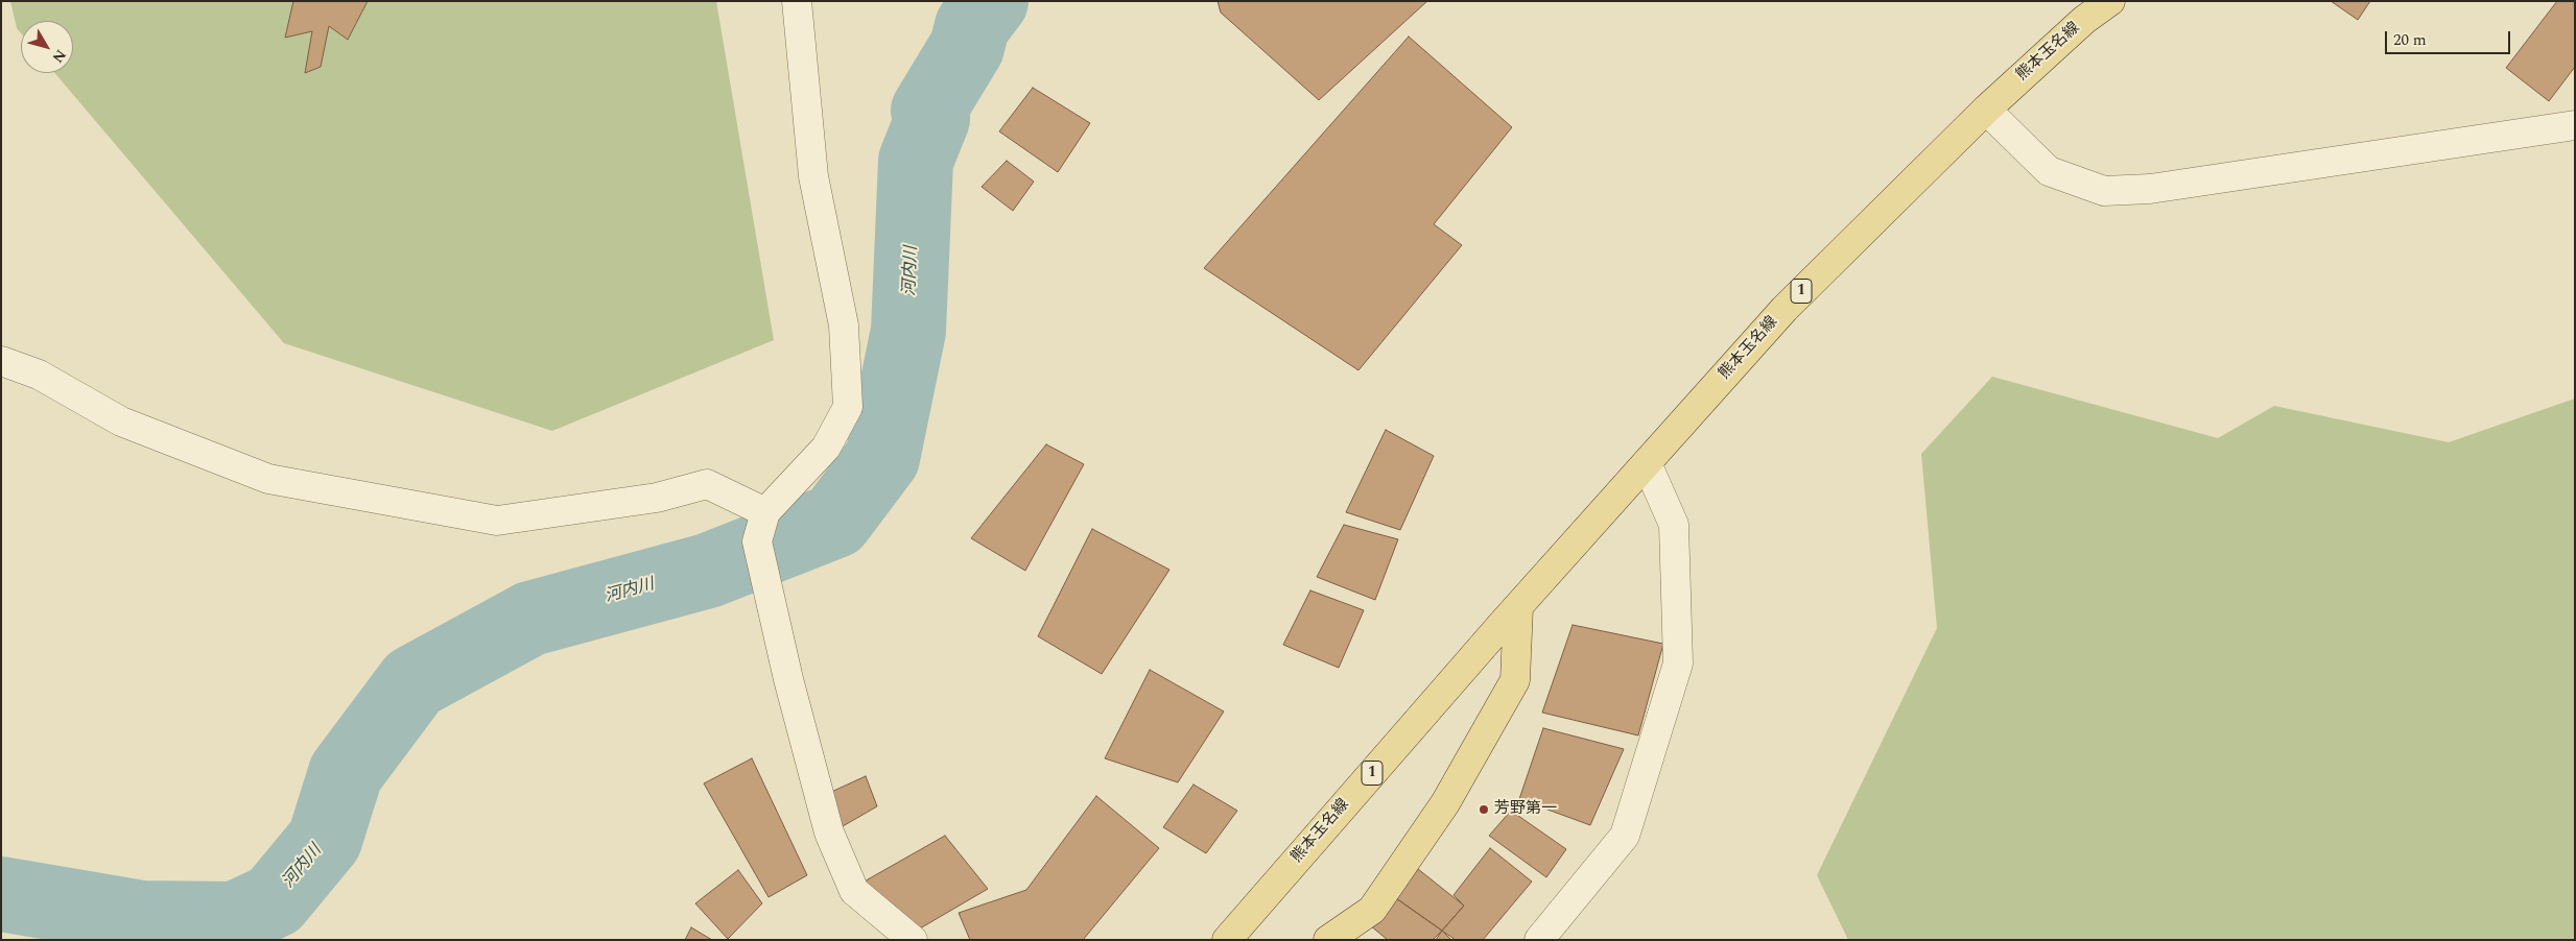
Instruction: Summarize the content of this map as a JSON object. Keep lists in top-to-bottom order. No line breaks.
{"streets":{"main road":["熊本玉名線","1"]},"water":["河内川"],"places":["芳野第一"],"scale_bar":"20 m","north":"bottom right"}
